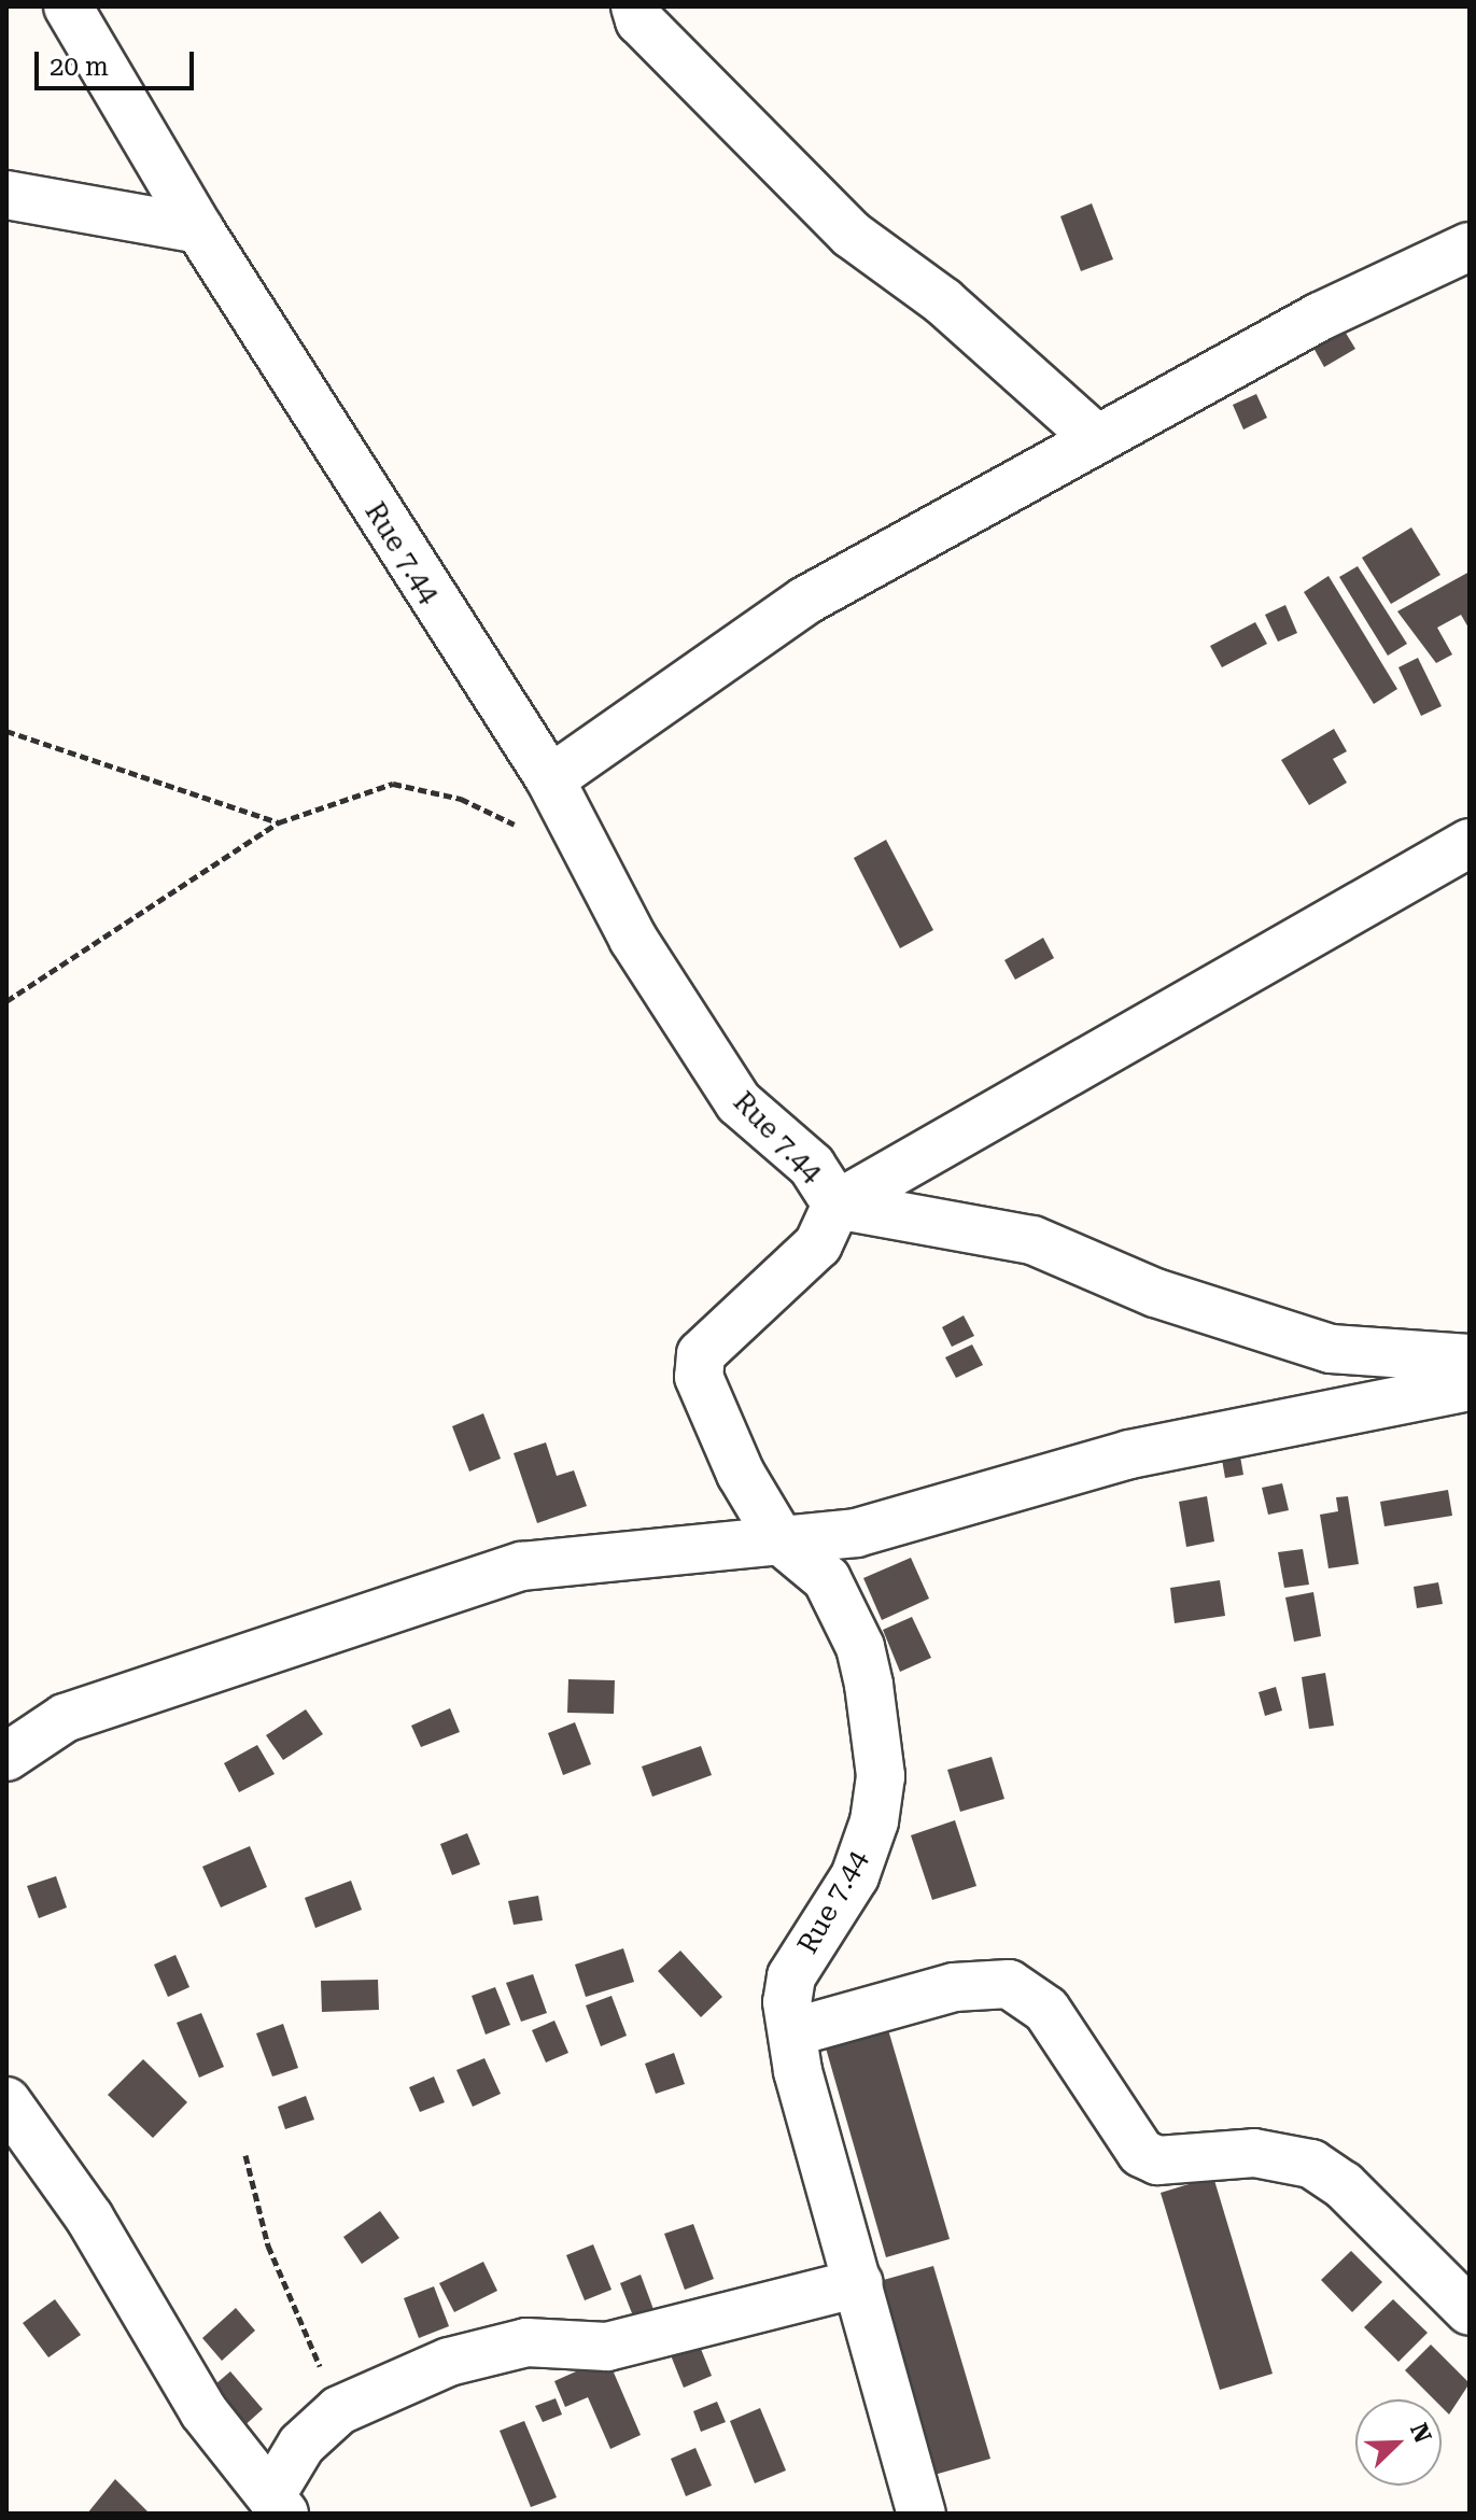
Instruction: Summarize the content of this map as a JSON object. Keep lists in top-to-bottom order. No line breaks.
{"streets":{"street":["Rue 7.44"]},"scale_bar":"20 m","north":"top right"}
